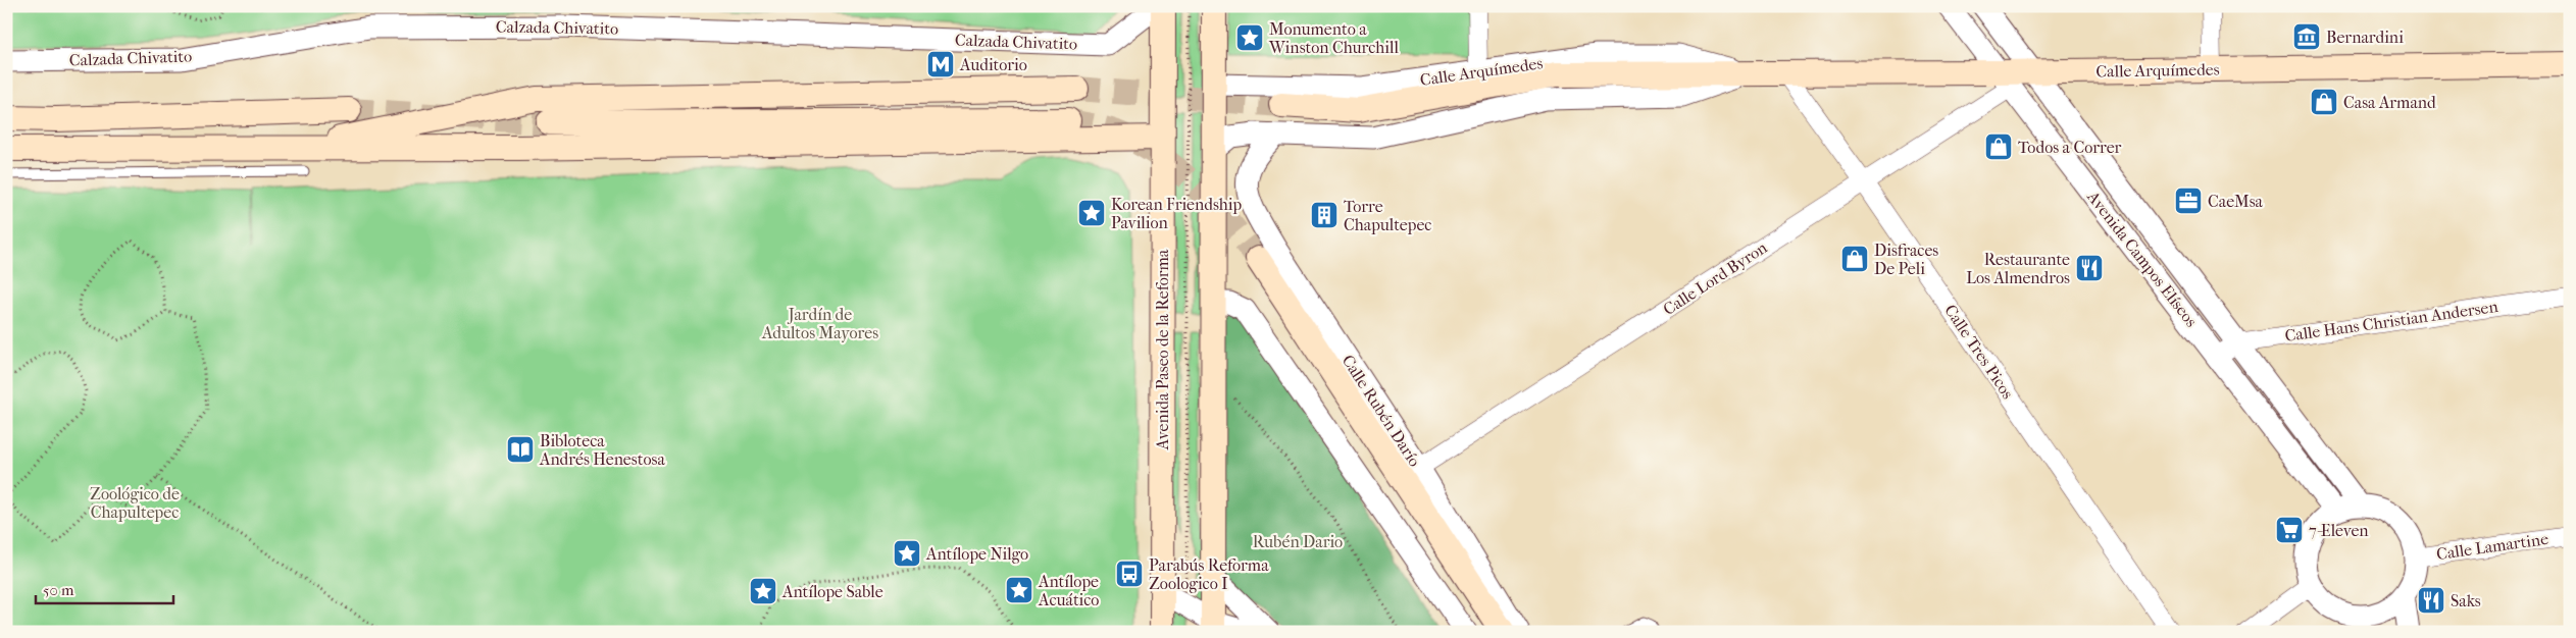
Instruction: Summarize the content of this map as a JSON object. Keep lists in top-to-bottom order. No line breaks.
{"streets":{"main road":["Calle Arquímedes","Avenida Paseo de la Reforma"],"street":["Calzada Chivatito","Avenida Campos Elíseos","Calle Lord Byron","Calle Hans Christian Andersen","Calle Tres Picos","Calle Rubén Darío","Calle Lamartine"]},"crossings":[["Calle Arquímedes","Avenida Campos Elíseos"],["Calle Arquímedes","Calle Lord Byron"],["Calle Arquímedes","Calle Tres Picos"],["Calle Arquímedes","Calle Rubén Darío"],["Avenida Campos Elíseos","Calle Lord Byron"],["Avenida Campos Elíseos","Calle Hans Christian Andersen"],["Avenida Campos Elíseos","Calle Lamartine"],["Calle Lord Byron","Calle Tres Picos"],["Calle Lord Byron","Calle Rubén Darío"]],"parks":["Jardín de Adultos Mayores","Zoológico de Chapultepec","Rubén Dario"],"places":{"museum":["Bernardini"],"place":["Monumento a Winston Churchill","Korean Friendship Pavilion","Antílope Nilgo","Antílope Acuático","Antílope Sable"],"metro station":["Auditorio"],"shop":["Casa Armand","Todos a Correr","Disfraces De Peli"],"office":["CaeMsa"],"building":["Torre Chapultepec"],"restaurant":["Restaurante Los Almendros","Saks"],"library":["Bibloteca Andrés Henestosa"],"supermarket":["7-Eleven"],"bus stop":["Parabús Reforma Zoologico I"]},"scale_bar":"50 m"}
